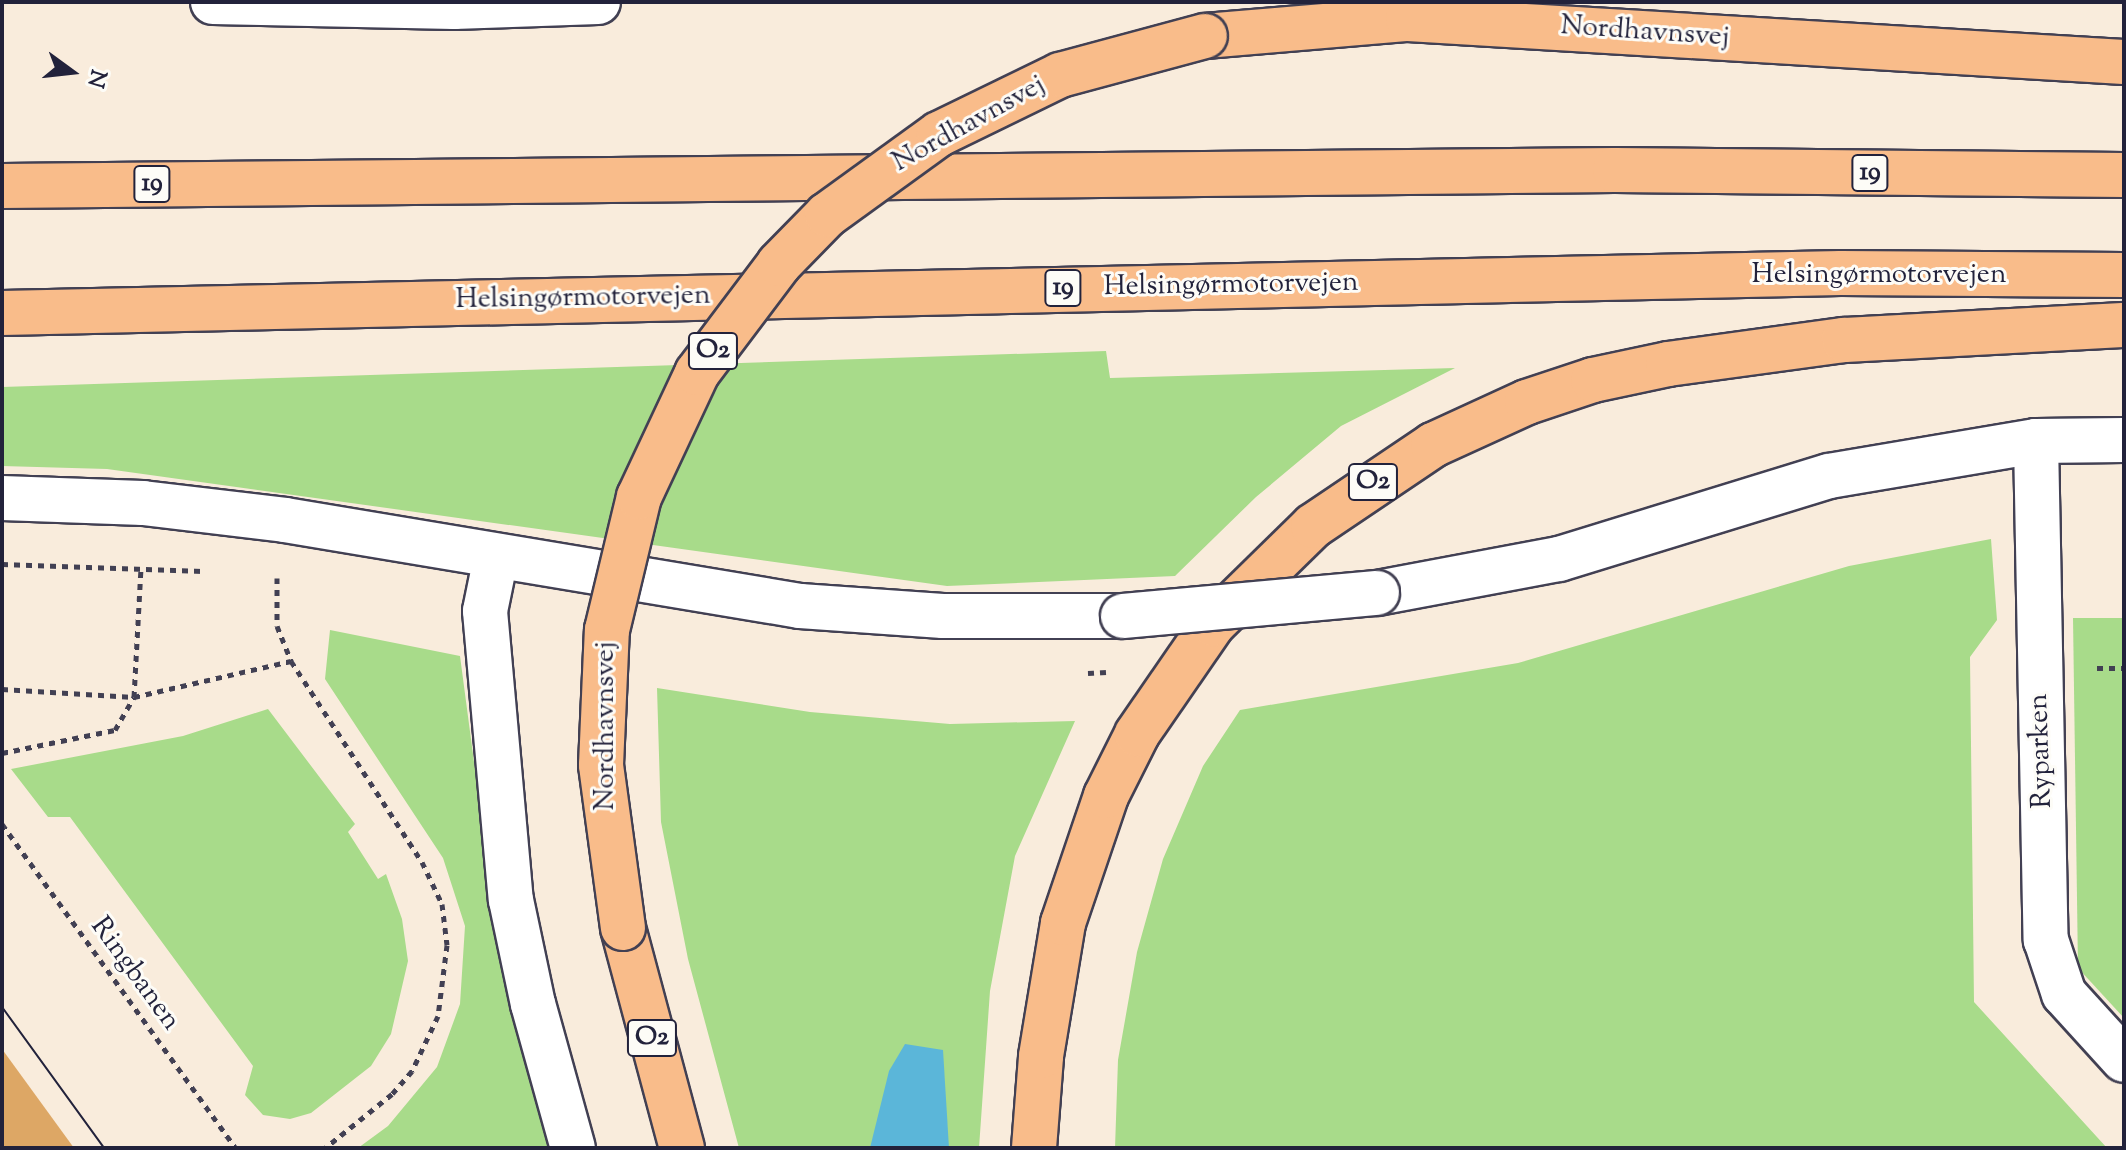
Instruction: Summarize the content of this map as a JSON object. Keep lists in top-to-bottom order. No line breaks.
{"streets":{"highway":["Nordhavnsvej","19","Helsingørmotorvejen","O2"],"street":["Ryparken"],"path":["Ringbanen"]},"north":"right"}
